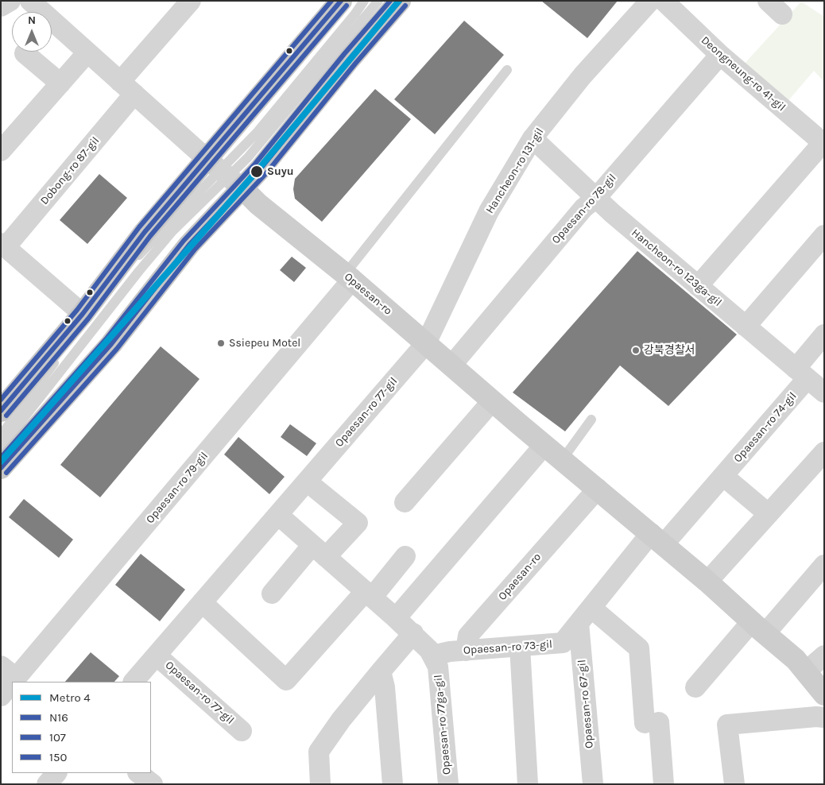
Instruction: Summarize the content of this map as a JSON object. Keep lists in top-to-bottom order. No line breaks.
{"streets":{"street":["Deongneung-ro 41-gil","Dobong-ro 87-gil","Hancheon-ro 131-gil","Opaesan-ro 78-gil","Hancheon-ro 123ga-gil","Opaesan-ro","Opaesan-ro 77-gil","Opaesan-ro 74-gil","Opaesan-ro 79-gil","Opaesan-ro 73-gil","Opaesan-ro 67-gil","Opaesan-ro 77ga-gil"]},"crossings":[["Deongneung-ro 41-gil","Opaesan-ro 78-gil"],["Hancheon-ro 131-gil","Hancheon-ro 123ga-gil"],["Hancheon-ro 131-gil","Opaesan-ro"],["Hancheon-ro 131-gil","Opaesan-ro 77-gil"],["Opaesan-ro 78-gil","Hancheon-ro 123ga-gil"],["Opaesan-ro 78-gil","Opaesan-ro"],["Hancheon-ro 123ga-gil","Opaesan-ro 74-gil"],["Opaesan-ro","Opaesan-ro 77-gil"],["Opaesan-ro","Opaesan-ro 74-gil"],["Opaesan-ro","Opaesan-ro 79-gil"],["Opaesan-ro","Opaesan-ro 73-gil"],["Opaesan-ro 77-gil","Opaesan-ro 77ga-gil"],["Opaesan-ro 74-gil","Opaesan-ro 73-gil"],["Opaesan-ro 73-gil","Opaesan-ro 67-gil"],["Opaesan-ro 73-gil","Opaesan-ro 77ga-gil"]],"places":["Suyu","Ssiepeu Motel","강북경찰서"],"lines":["metro line 4","transit line N16","transit line 150","transit line 107"],"legend":["Metro 4","N16","107","150"],"north":"top"}
